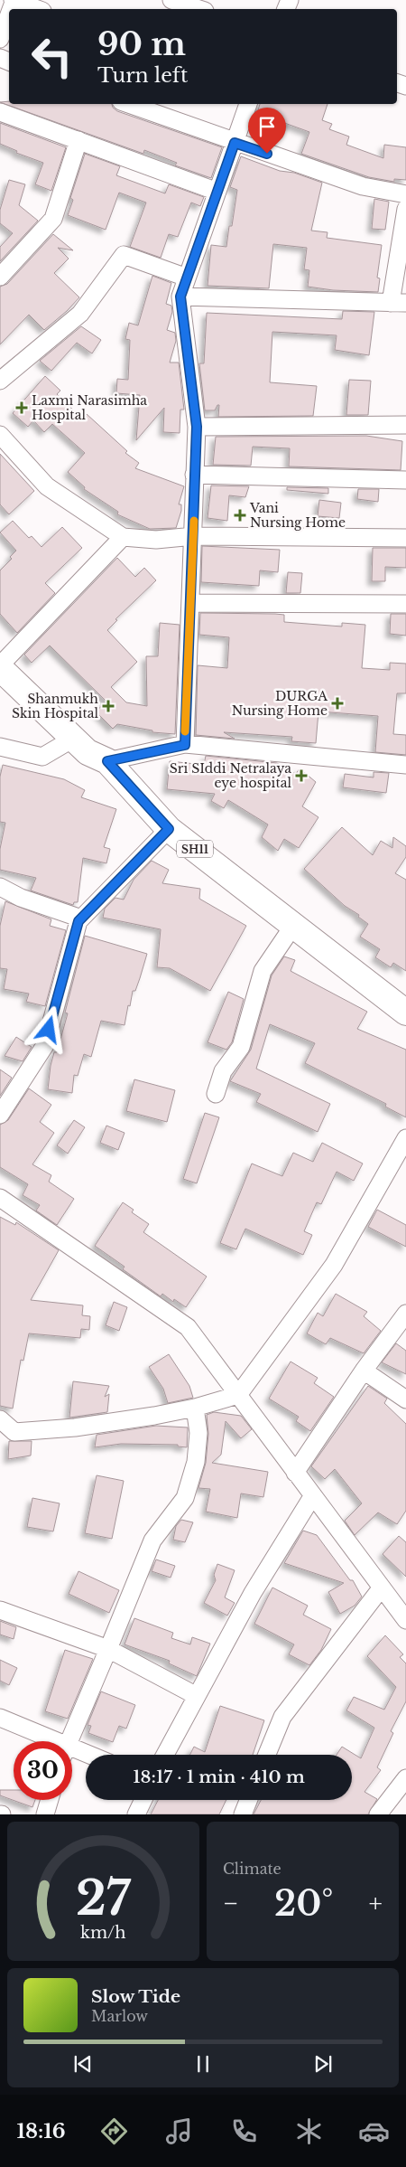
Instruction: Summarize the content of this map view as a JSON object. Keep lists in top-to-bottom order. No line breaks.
{"streets":{"main road":["SH11"]},"places":{"health":["Laxmi Narasimha Hospital","Vani Nursing Home","DURGA Nursing Home","Shanmukh Skin Hospital","Sri SIddi Netralaya eye hospital"]},"page":{"turn":["90 m","Turn left"],"limit":"30","trip":"18:17 · 1 min · 410 m","tile":"Climate","heat":["−","20°","+"],"song":["Slow Tide","Marlow"],"tabs":"18:16","gauge":["27","km/h"]}}
